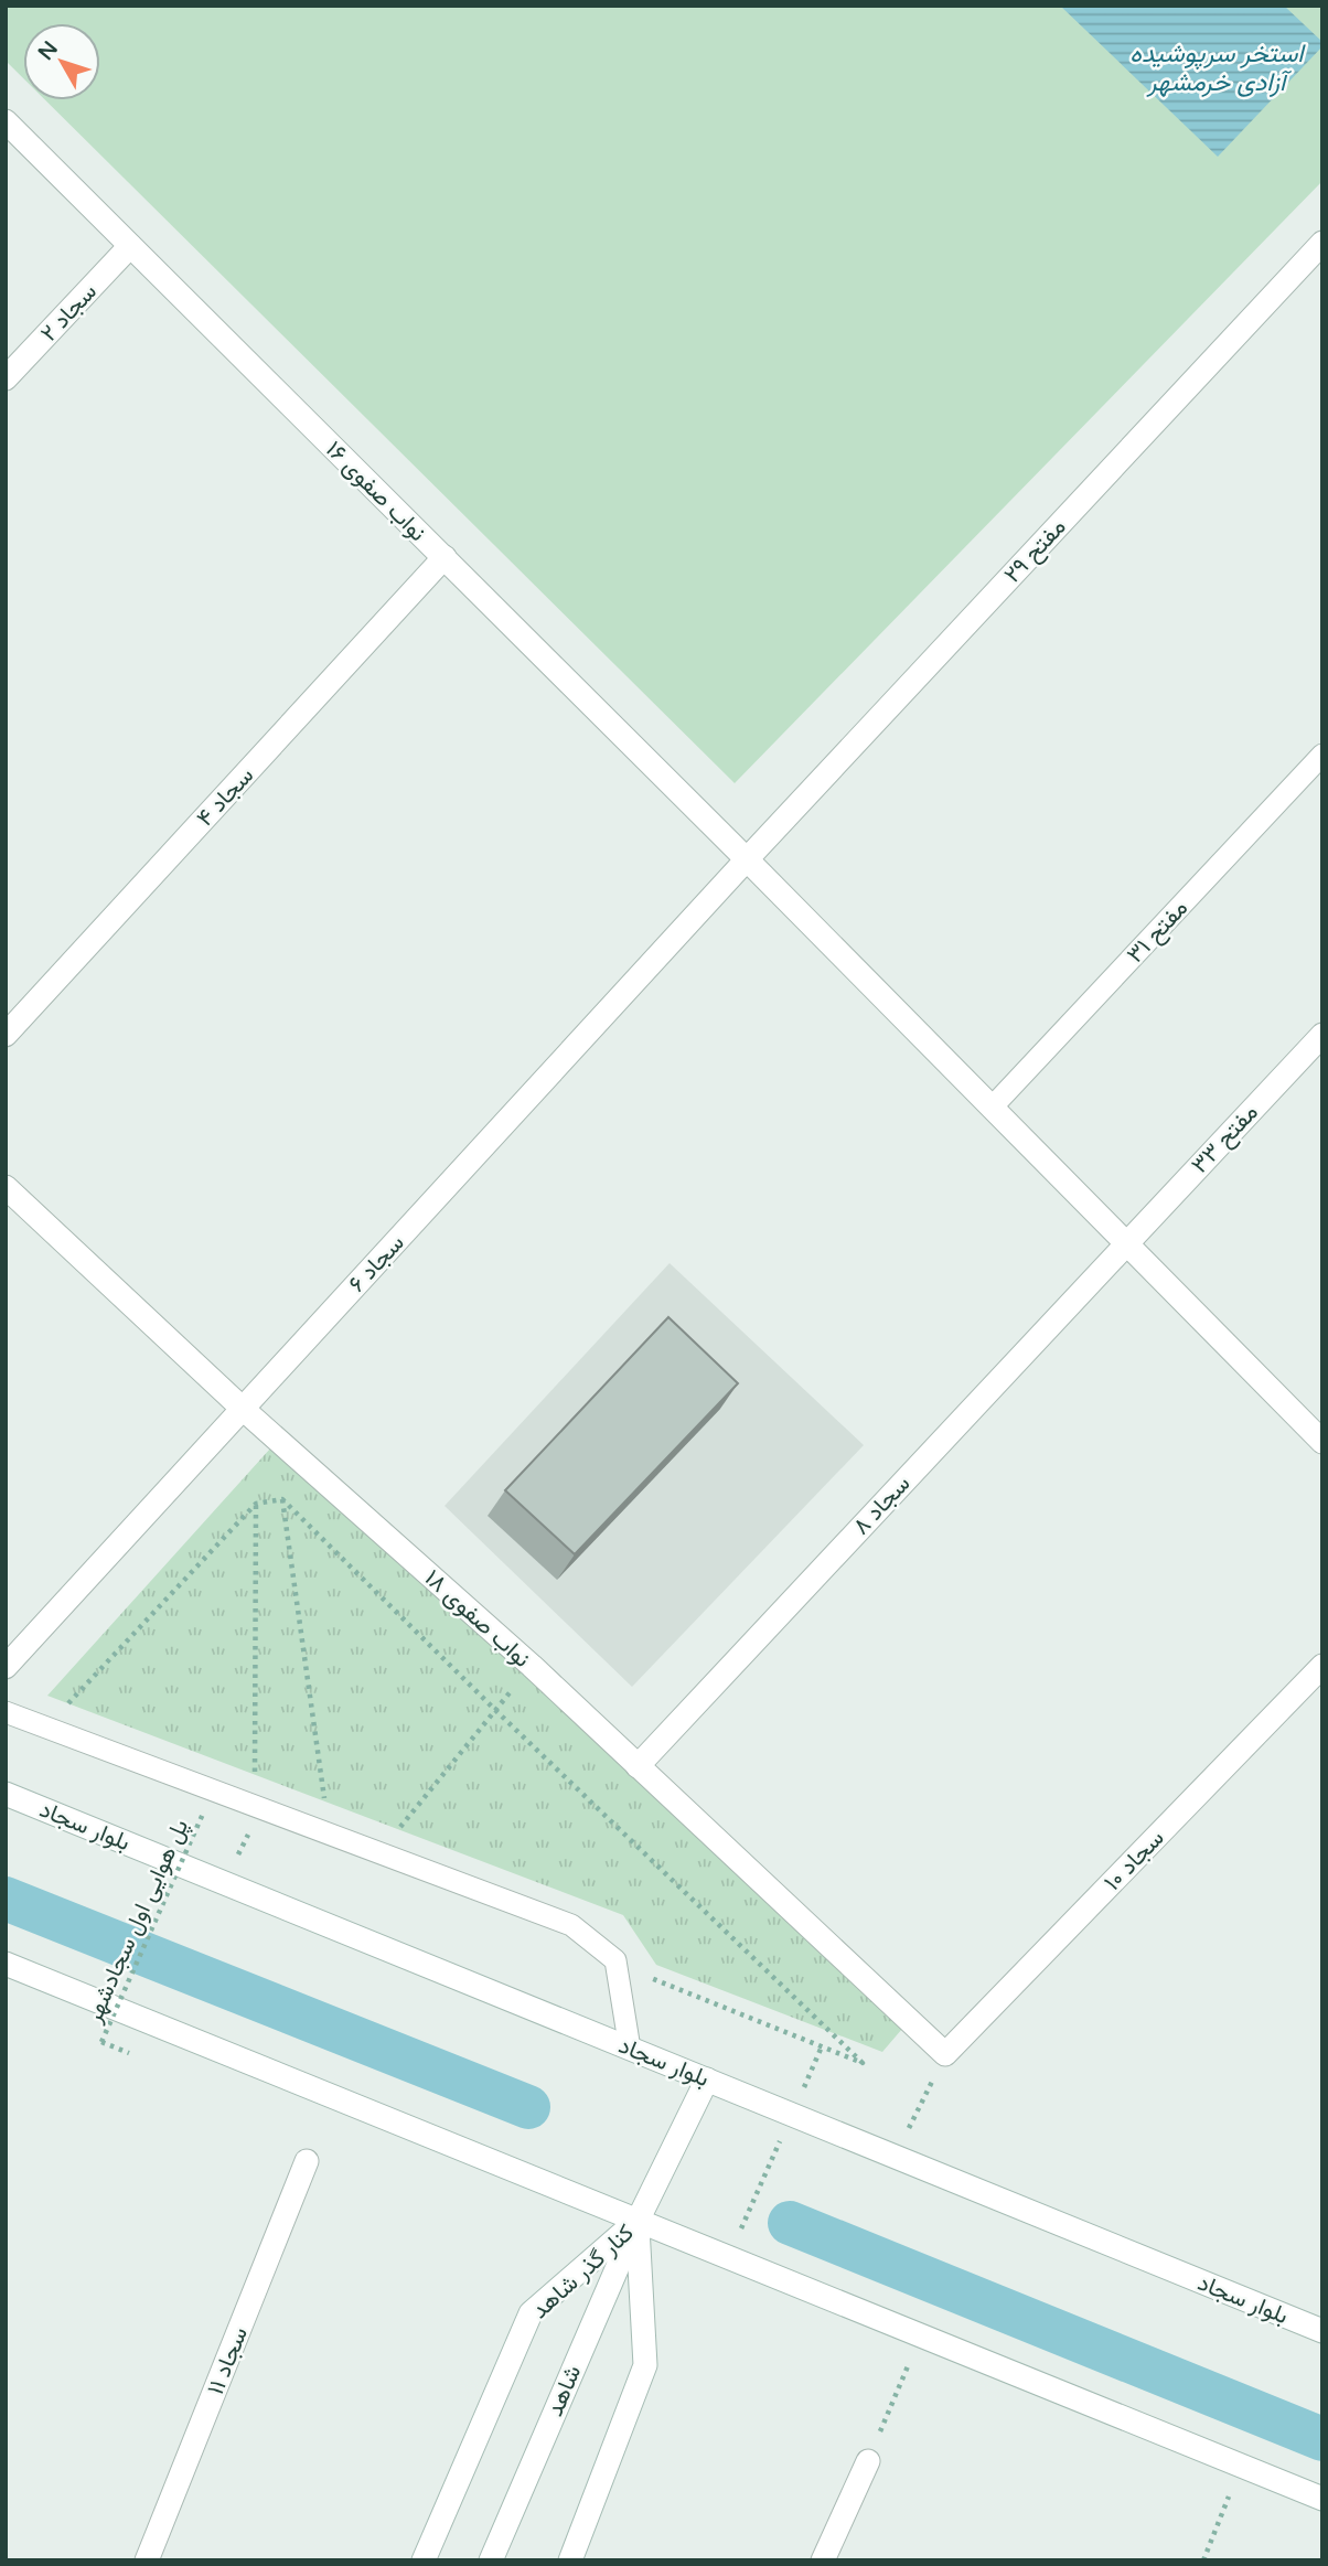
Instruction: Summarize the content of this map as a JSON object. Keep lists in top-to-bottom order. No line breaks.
{"streets":{"street":["سجاد ۲","نواب صفوی ۱۶","مفتح ۲۹","سجاد ۴","مفتح ۳۳","سجاد ۶","سجاد ۸","نواب صفوی ۱۸","بلوار سجاد","سجاد ۱۰","کنار گذر شاهد","سجاد ۱۱","شاهد"],"lane":["مفتح ۳۱"],"path":["پل هوایی اول سجادشهر"]},"crossings":[["سجاد ۲","نواب صفوی ۱۶"],["نواب صفوی ۱۶","مفتح ۲۹"],["نواب صفوی ۱۶","سجاد ۴"],["نواب صفوی ۱۶","مفتح ۳۱"],["نواب صفوی ۱۶","مفتح ۳۳"],["نواب صفوی ۱۶","سجاد ۶"],["نواب صفوی ۱۶","سجاد ۸"],["مفتح ۲۹","سجاد ۶"],["مفتح ۳۳","سجاد ۸"],["سجاد ۶","نواب صفوی ۱۸"],["سجاد ۸","نواب صفوی ۱۸"],["نواب صفوی ۱۸","سجاد ۱۰"],["بلوار سجاد","شاهد"],["کنار گذر شاهد","شاهد"]],"water":["استخر سرپوشیده آزادی خرمشهر"],"north":"top left"}
